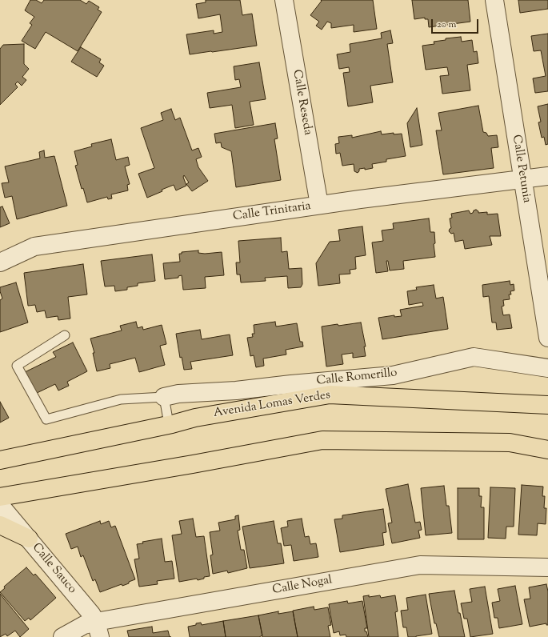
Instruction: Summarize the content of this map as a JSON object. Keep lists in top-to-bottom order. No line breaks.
{"streets":{"main road":["Avenida Lomas Verdes"],"street":["Calle Reseda","Calle Petunia","Calle Trinitaria","Calle Romerillo","Calle Sauco","Calle Nogal"]},"crossings":[["Calle Reseda","Calle Trinitaria"],["Calle Petunia","Calle Trinitaria"],["Calle Sauco","Calle Nogal"]],"scale_bar":"20 m"}
